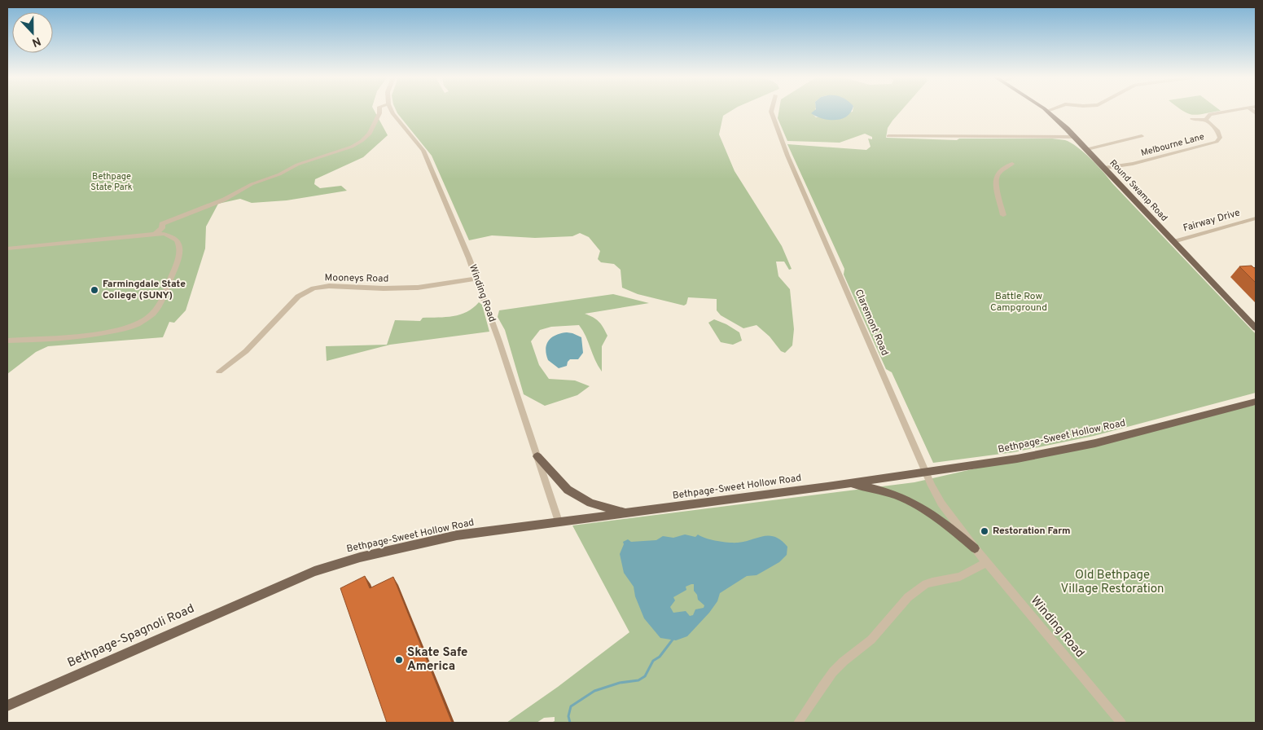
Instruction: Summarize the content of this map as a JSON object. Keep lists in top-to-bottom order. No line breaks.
{"streets":{"main road":["Round Swamp Road","Bethpage-Sweet Hollow Road","Bethpage-Spagnoli Road"],"street":["Melbourne Lane","Fairway Drive","Mooneys Road","Winding Road","Claremont Road"]},"crossings":[["Melbourne Lane","Round Swamp Road"],["Round Swamp Road","Fairway Drive"],["Mooneys Road","Winding Road"],["Winding Road","Claremont Road"],["Winding Road","Bethpage-Sweet Hollow Road"],["Claremont Road","Bethpage-Sweet Hollow Road"],["Bethpage-Sweet Hollow Road","Bethpage-Spagnoli Road"]],"parks":["Bethpage State Park","Battle Row Campground","Old Bethpage Village Restoration"],"places":["Farmingdale State College (SUNY)","Restoration Farm","Skate Safe America"],"north":"bottom"}
